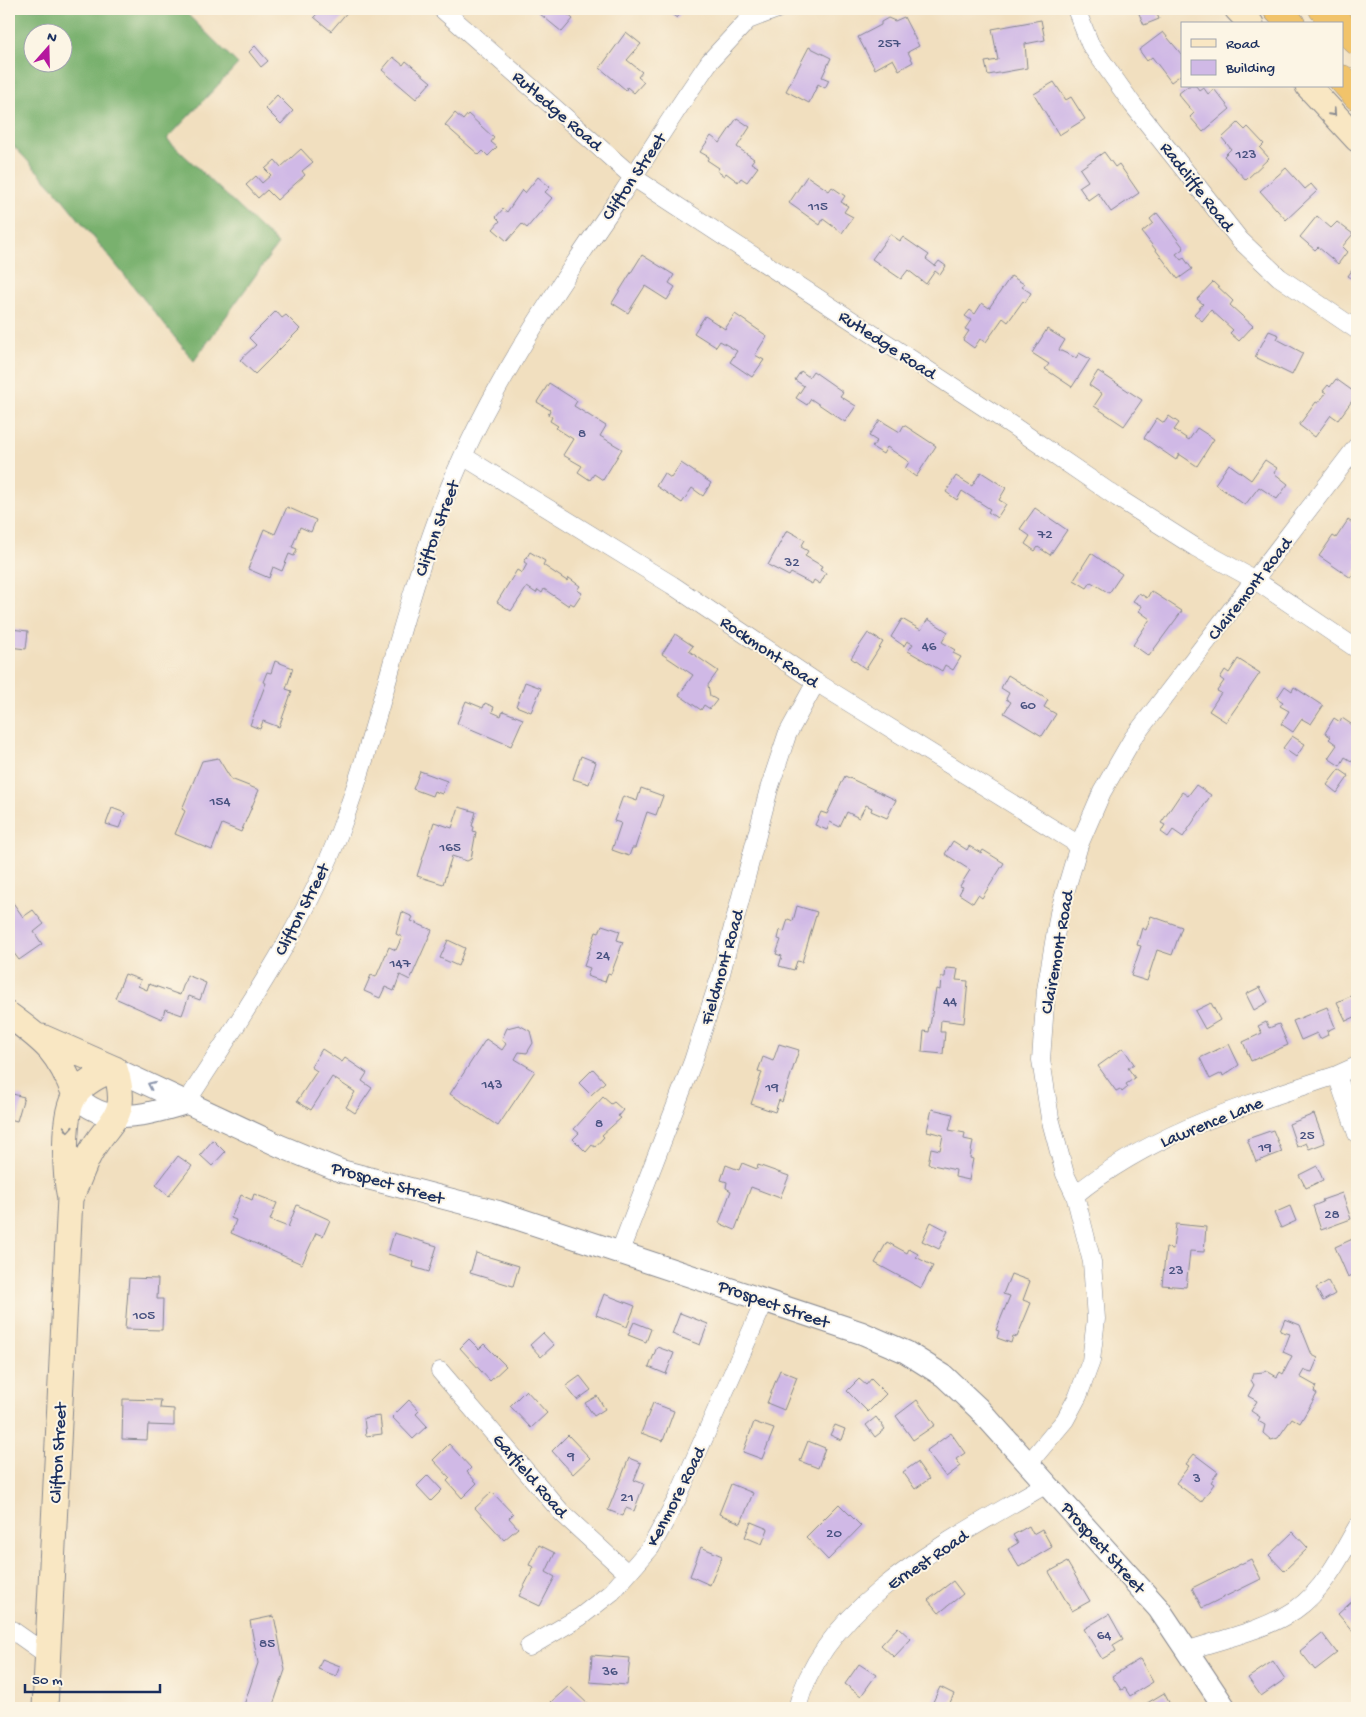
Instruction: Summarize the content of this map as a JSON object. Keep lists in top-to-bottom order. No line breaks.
{"streets":{"main road":["Clifton Street","Prospect Street"],"street":["Rutledge Road","Radcliffe Road","Clairemont Road","Rockmont Road","Fieldmont Road","Lawrence Lane","Garfield Road","Kenmore Road","Ernest Road"]},"crossings":[["Rutledge Road","Clifton Street"],["Rutledge Road","Clairemont Road"],["Clifton Street","Rockmont Road"],["Clifton Street","Prospect Street"],["Clairemont Road","Rockmont Road"],["Clairemont Road","Lawrence Lane"],["Clairemont Road","Prospect Street"],["Rockmont Road","Fieldmont Road"],["Fieldmont Road","Prospect Street"],["Prospect Street","Kenmore Road"],["Prospect Street","Ernest Road"],["Garfield Road","Kenmore Road"]],"house_numbers":["257","123","115","8","72","32","46","60","154","165","24","147","44","143","19","8","25","19","28","23","105","9","3","21","20","64","85","36"],"legend":["Road","Building"],"scale_bar":"50 m","north":"top"}
